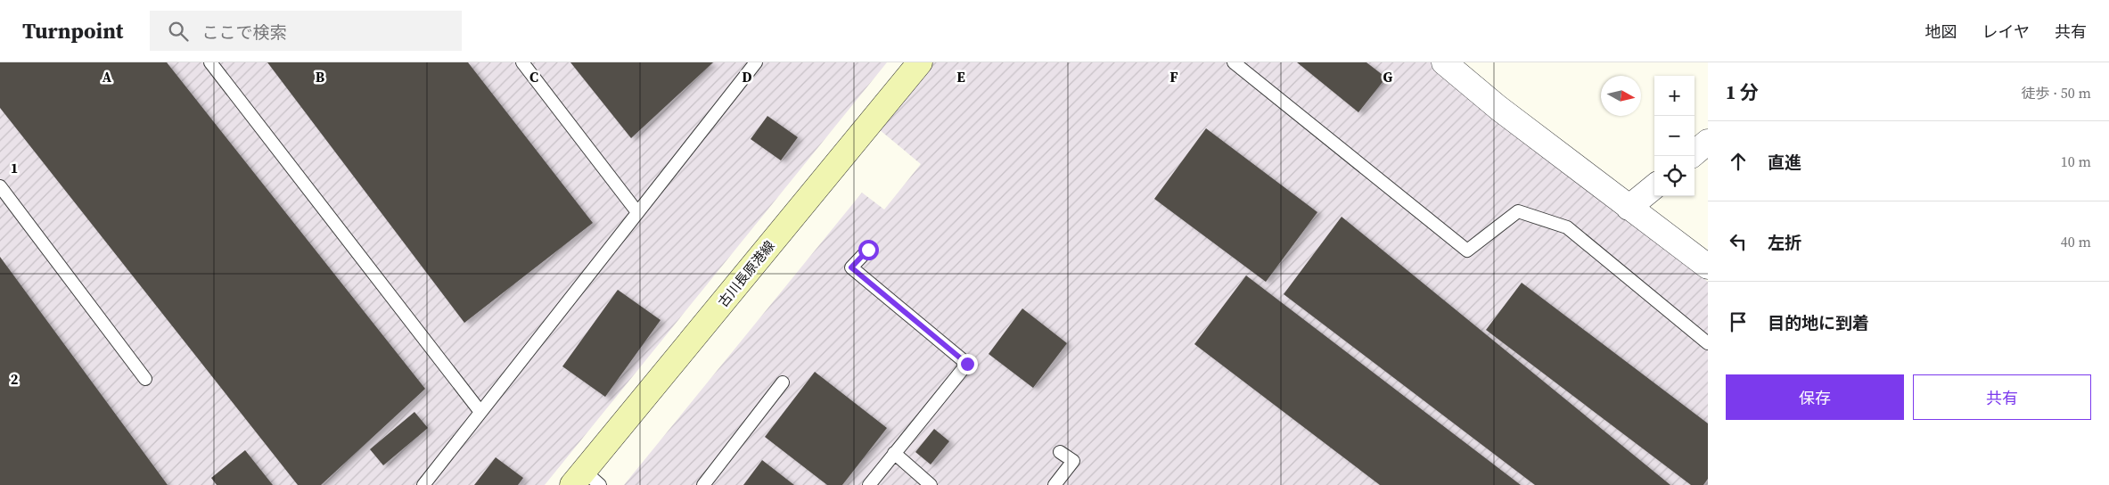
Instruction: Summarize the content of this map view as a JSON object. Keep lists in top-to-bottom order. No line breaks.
{"streets":{"main road":["古川長原港線"]},"north":"right","page":{"header":"Turnpoint","search":"ここで検索","nav":["地図","レイヤ","共有"],"heading":["1 分","徒歩 · 50 m"],"map_buttons":["+","−"],"list":[["直進","10 m"],["左折","40 m"],"目的地に到着"],"buttons":["保存","共有"]},"grid":{"columns":["A","B","C","D","E","F","G"],"rows":["1","2"]}}
